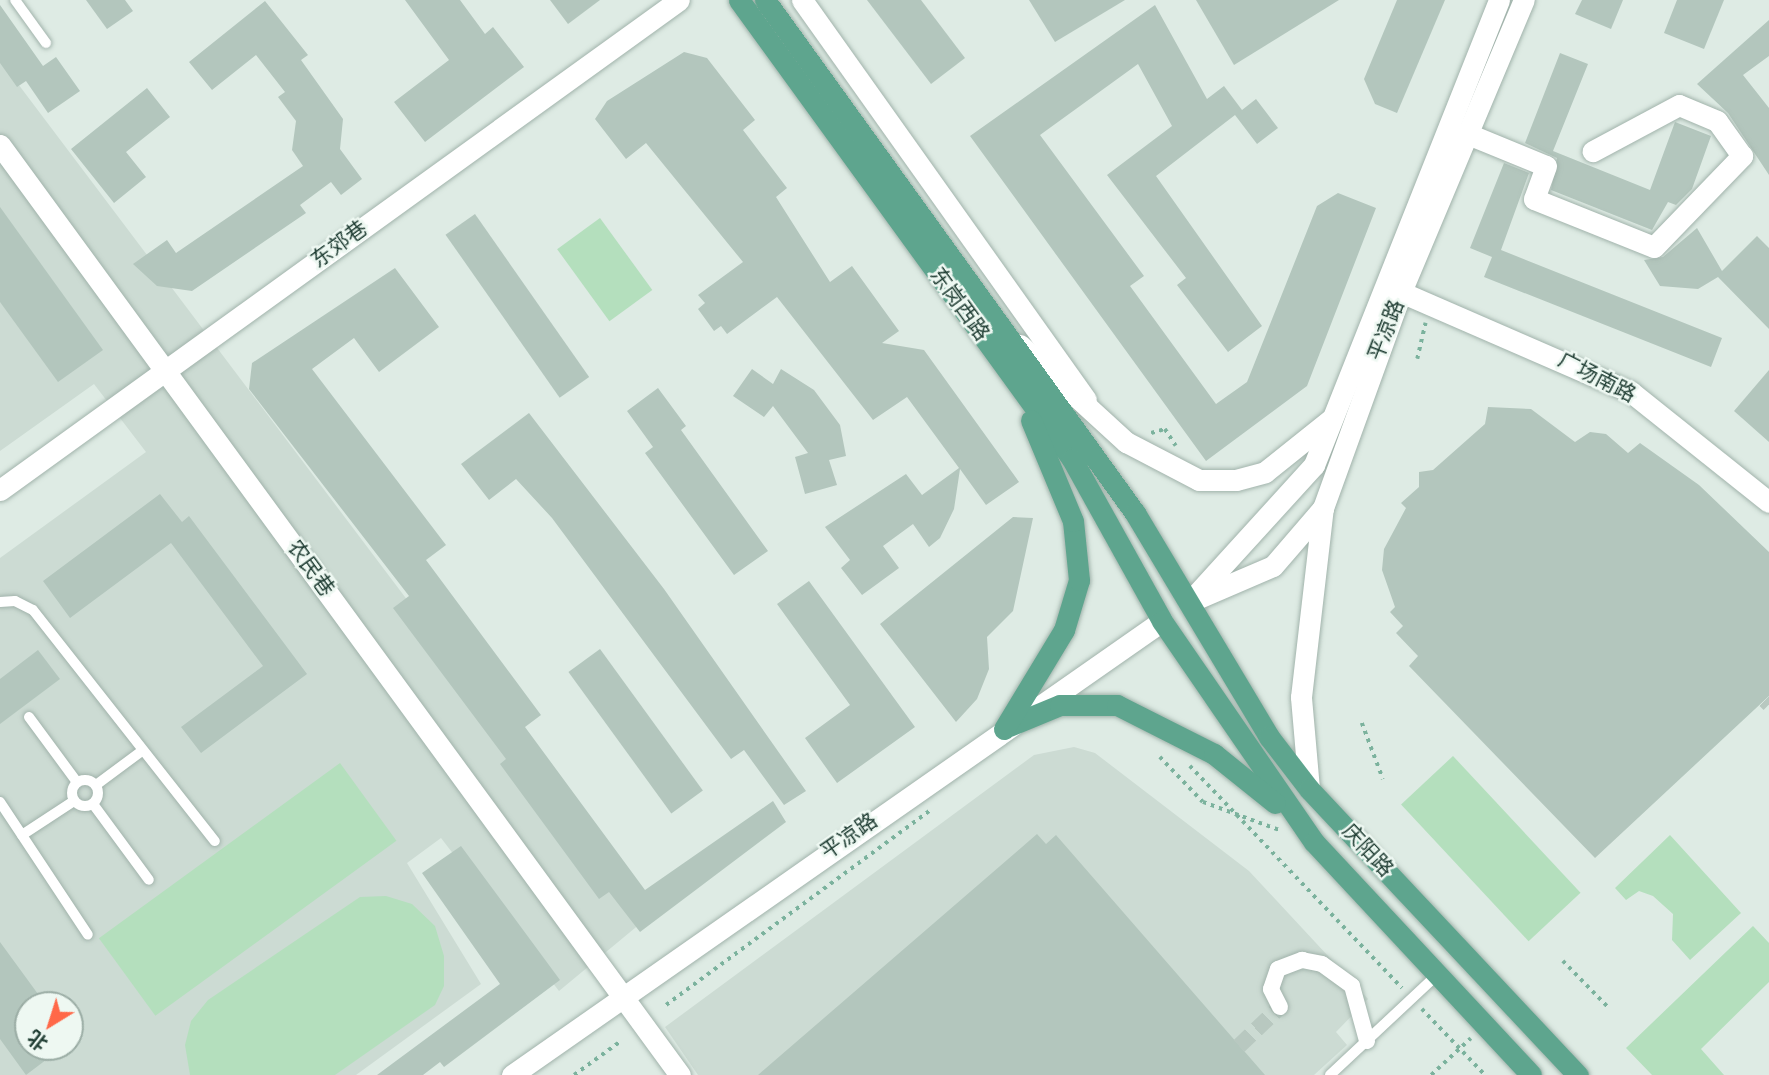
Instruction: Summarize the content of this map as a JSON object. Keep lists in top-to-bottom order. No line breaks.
{"streets":{"main road":["东岗西路","平凉路","庆阳路"],"street":["东郊巷","广场南路","农民巷"]},"crossings":[["东郊巷","农民巷"],["东岗西路","平凉路"],["东岗西路","庆阳路"],["平凉路","广场南路"],["平凉路","农民巷"],["平凉路","庆阳路"]],"north":"bottom left"}
